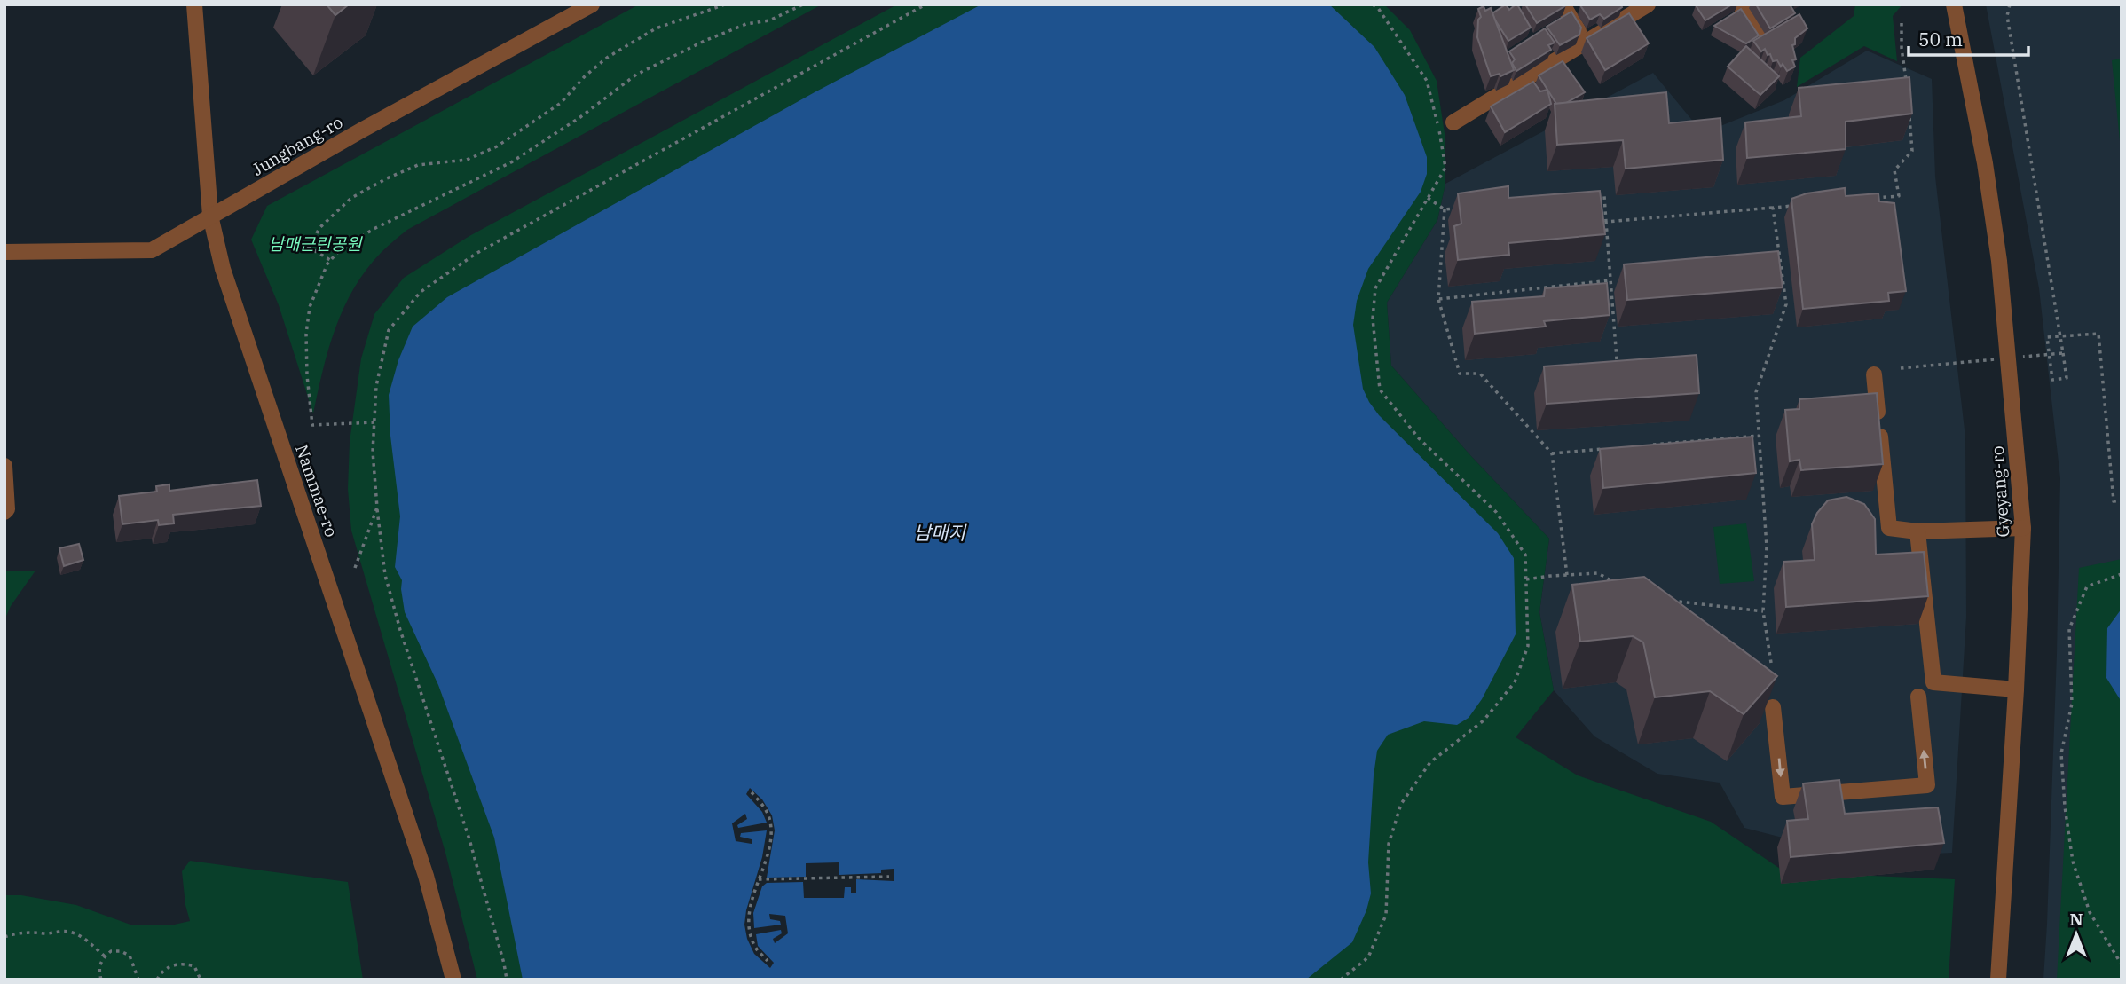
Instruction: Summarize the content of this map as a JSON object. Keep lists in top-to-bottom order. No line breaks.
{"streets":{"street":["Jungbang-ro","Nammae-ro","Gyeyang-ro"]},"crossings":[["Jungbang-ro","Nammae-ro"]],"water":["남매지"],"parks":["남매근린공원"],"scale_bar":"50 m","north":"top"}
